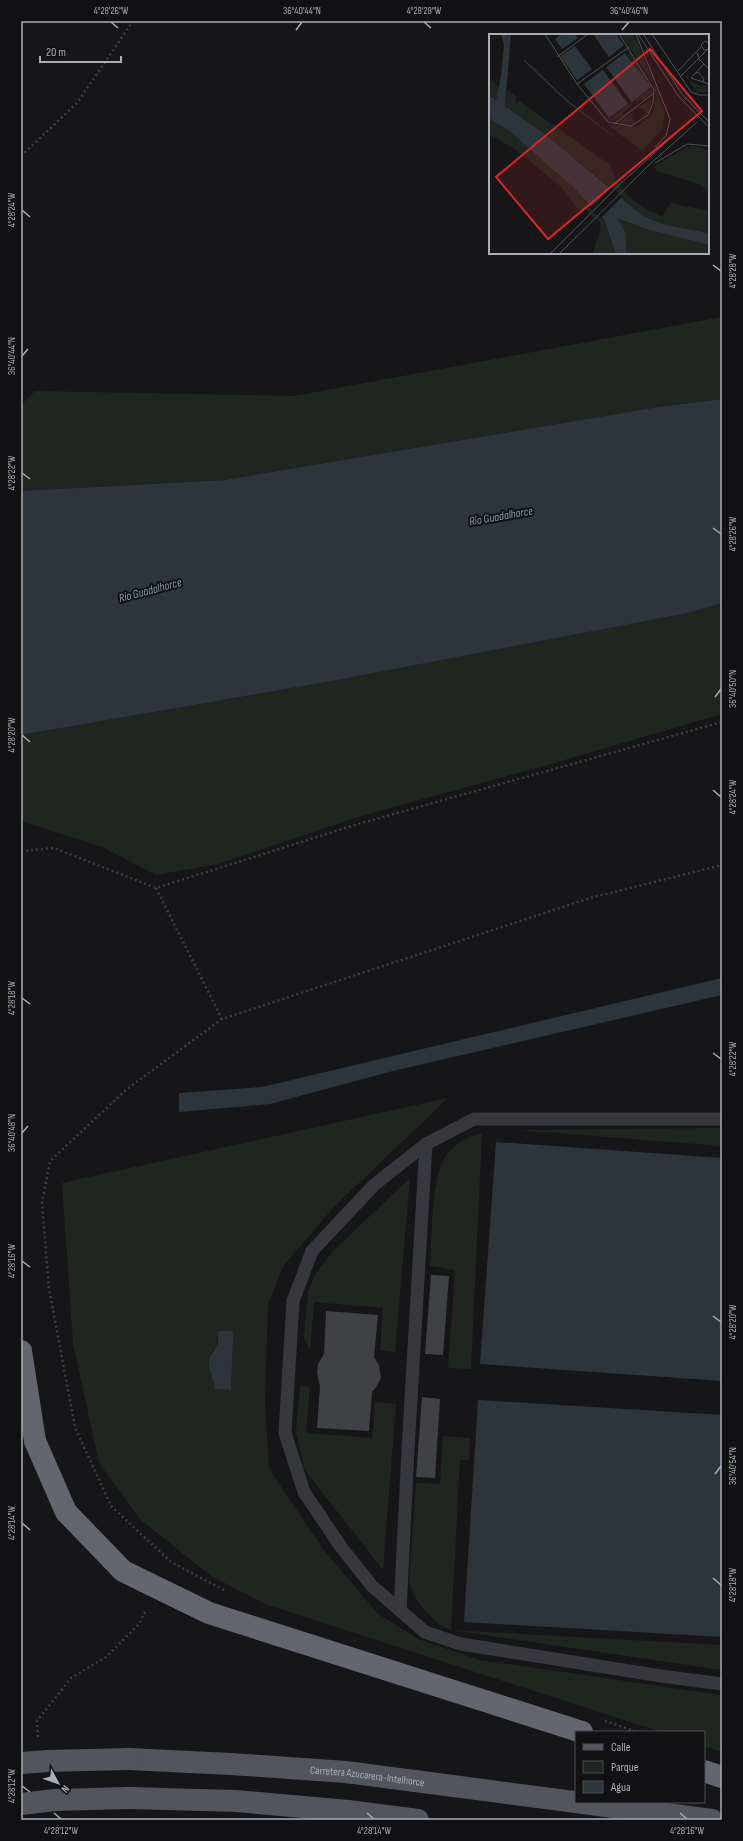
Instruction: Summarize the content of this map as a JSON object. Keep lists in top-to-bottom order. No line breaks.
{"streets":{"main road":["Carretera Azucarera-Intelhorce"]},"water":["Río Guadalhorce"],"legend":["Calle","Parque","Agua"],"scale_bar":"20 m","north":"bottom right","coordinates":["4°28'26\"W","36°40'44\"N","4°28'28\"W","36°40'46\"N","4°28'24\"W","4°28'22\"W","36°40'50\"N","4°28'20\"W","4°28'18\"W","36°40'48\"N","4°28'16\"W","36°40'54\"N","4°28'14\"W","4°28'12\"W"]}
